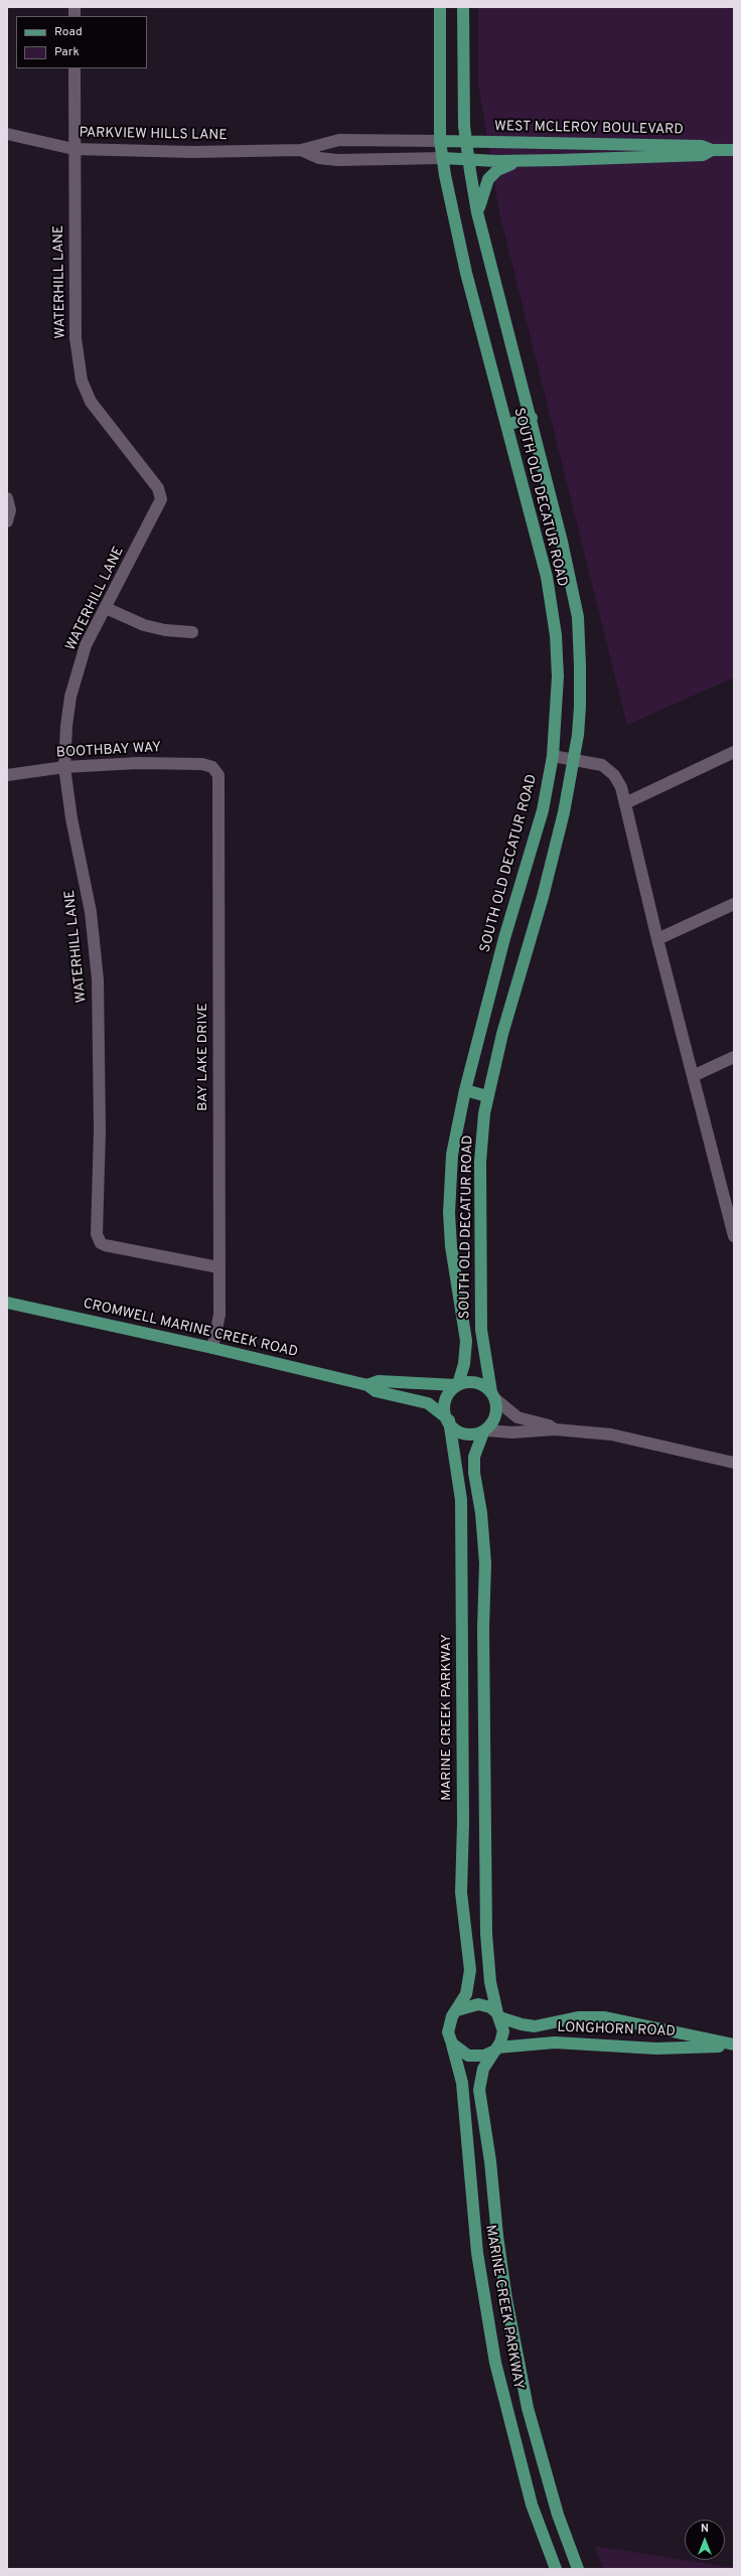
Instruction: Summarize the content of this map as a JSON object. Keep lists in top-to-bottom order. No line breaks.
{"streets":{"main road":["WEST MCLEROY BOULEVARD","SOUTH OLD DECATUR ROAD","CROMWELL MARINE CREEK ROAD","MARINE CREEK PARKWAY","LONGHORN ROAD"],"street":["PARKVIEW HILLS LANE","WATERHILL LANE","BOOTHBAY WAY","BAY LAKE DRIVE"]},"crossings":[["WEST MCLEROY BOULEVARD","PARKVIEW HILLS LANE"],["WEST MCLEROY BOULEVARD","SOUTH OLD DECATUR ROAD"],["PARKVIEW HILLS LANE","WATERHILL LANE"],["PARKVIEW HILLS LANE","SOUTH OLD DECATUR ROAD"],["WATERHILL LANE","BOOTHBAY WAY"],["WATERHILL LANE","BAY LAKE DRIVE"],["SOUTH OLD DECATUR ROAD","CROMWELL MARINE CREEK ROAD"],["SOUTH OLD DECATUR ROAD","MARINE CREEK PARKWAY"],["BOOTHBAY WAY","BAY LAKE DRIVE"],["BAY LAKE DRIVE","CROMWELL MARINE CREEK ROAD"],["CROMWELL MARINE CREEK ROAD","MARINE CREEK PARKWAY"],["MARINE CREEK PARKWAY","LONGHORN ROAD"]],"legend":["Road","Park"],"north":"top"}
